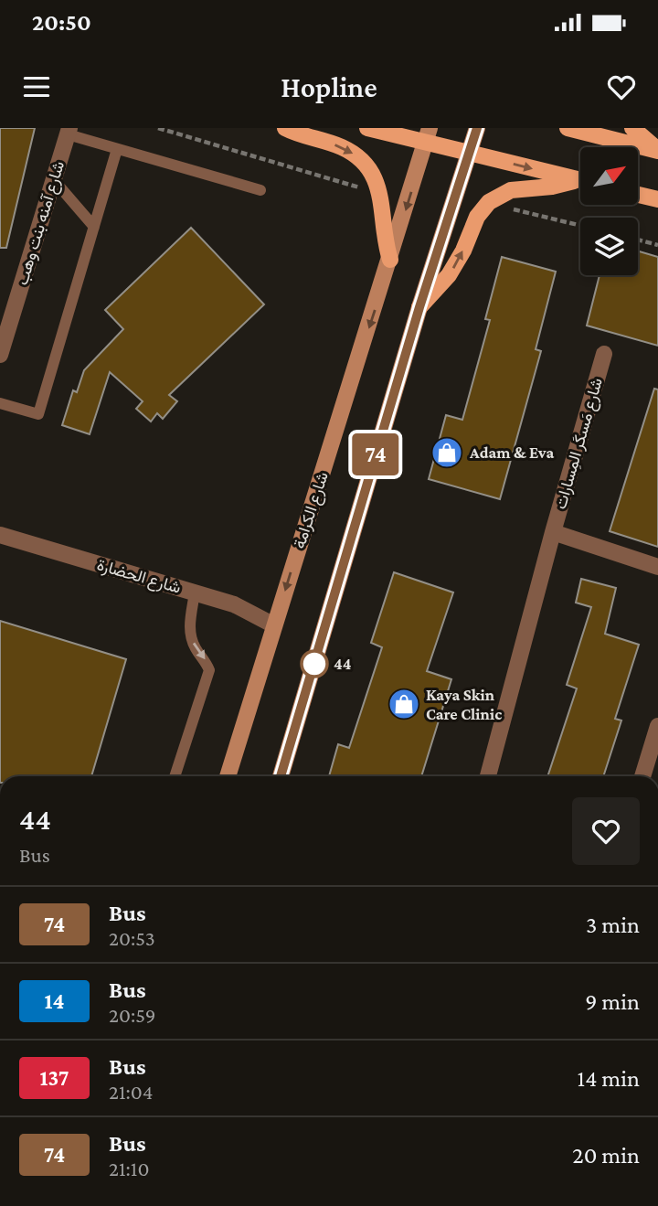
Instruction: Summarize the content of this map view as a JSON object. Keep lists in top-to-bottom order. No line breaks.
{"streets":{"main road":["شارع الكرامة"],"street":["شارع آمنه بنت وهب","شارع مَسكَر المِسارات","شارع الحضارة"]},"crossings":[["شارع الكرامة","شارع الحضارة"]],"places":{"shop":["Adam & Eva","Kaya Skin Care Clinic"],"other":["44"]},"lines":["bus line 74"],"north":"top right","page":{"status":"20:50","header":"Hopline","on_map":"74","heading":["44","Bus"],"list":[{"mark":"74","name":"Bus","note":"20:53","value":"3 min"},{"mark":"14","name":"Bus","note":"20:59","value":"9 min"},{"mark":"137","name":"Bus","note":"21:04","value":"14 min"},{"mark":"74","name":"Bus","note":"21:10","value":"20 min"}]}}
